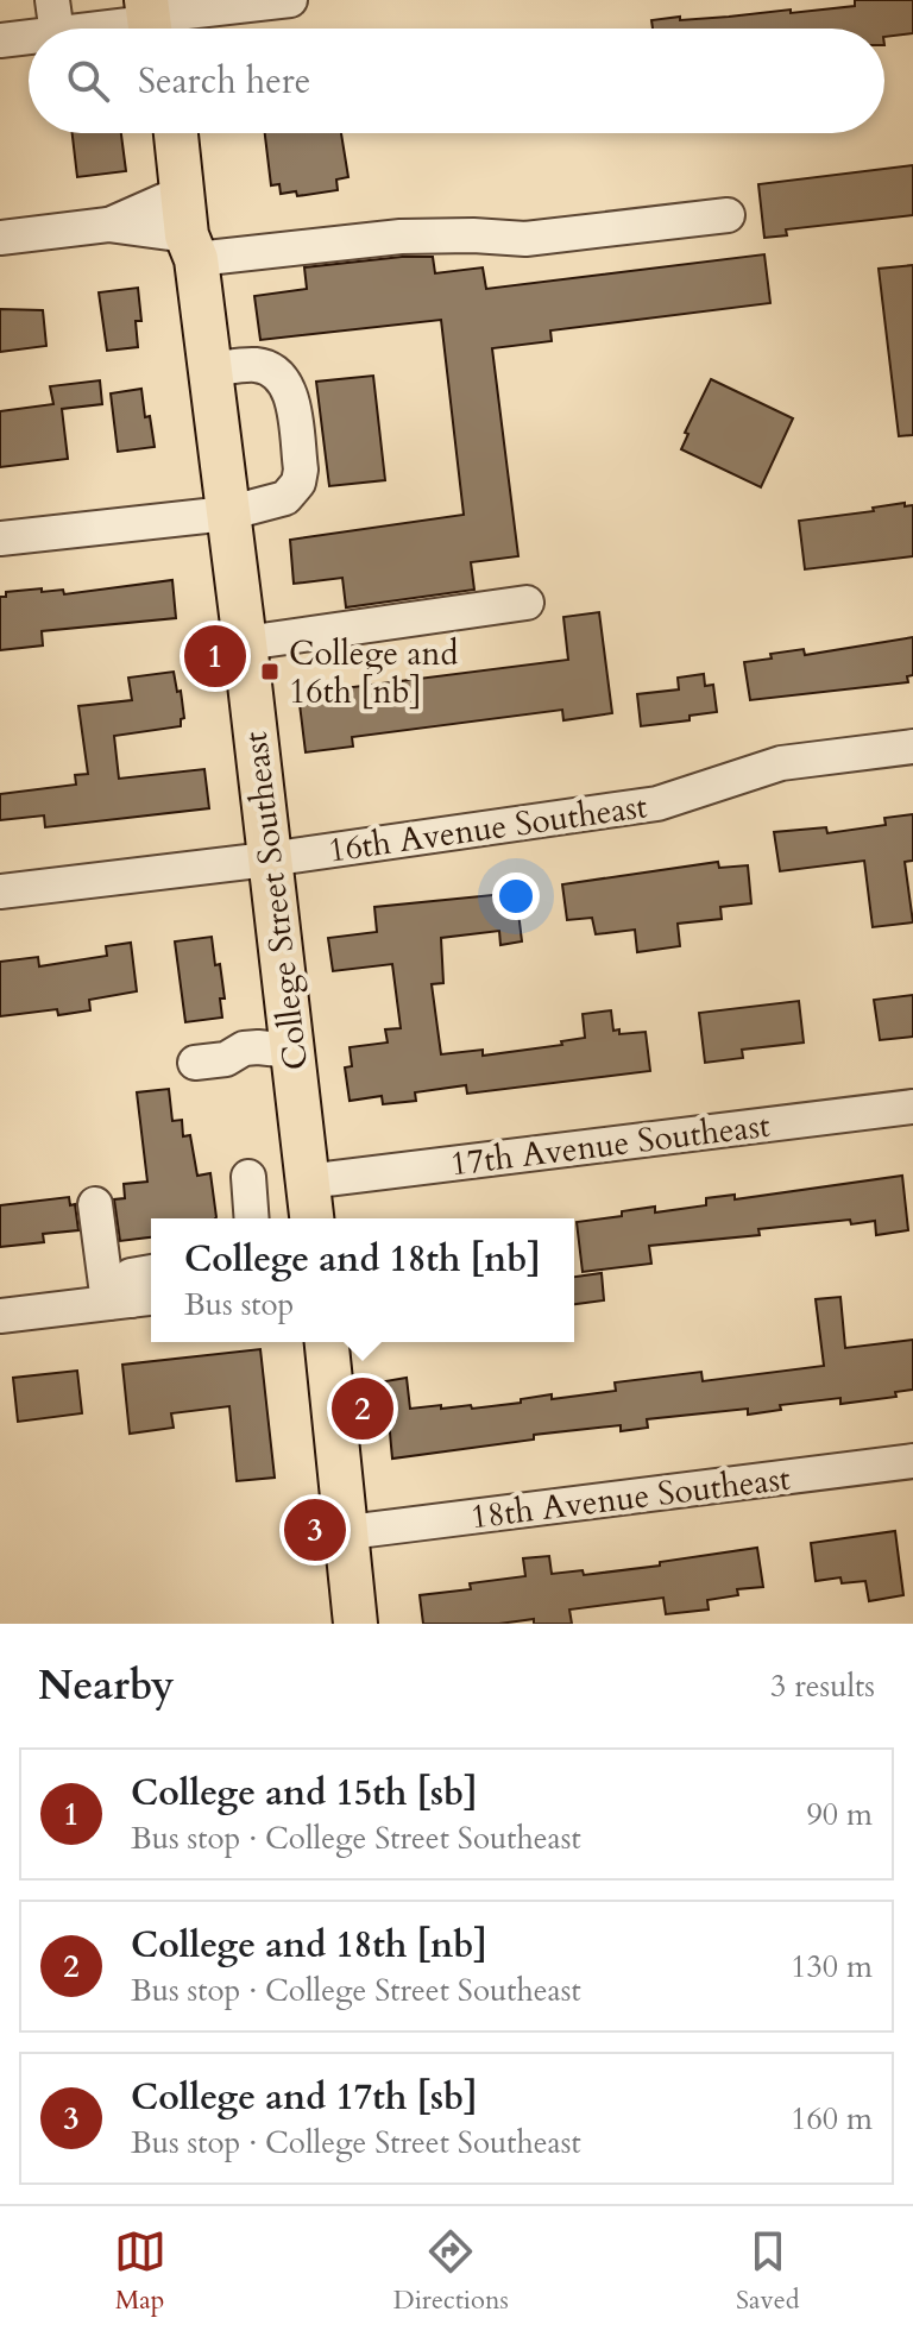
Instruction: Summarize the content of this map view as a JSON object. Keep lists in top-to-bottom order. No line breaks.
{"streets":{"main road":["College Street Southeast"],"street":["16th Avenue Southeast","17th Avenue Southeast","18th Avenue Southeast"]},"crossings":[["16th Avenue Southeast","College Street Southeast"],["College Street Southeast","17th Avenue Southeast"]],"places":{"transit":["College and 16th [nb]"]},"page":{"search":"Search here","pins":["1","2","3"],"popup":["College and 18th [nb]","Bus stop"],"heading":["Nearby","3 results"],"list":[{"mark":"1","name":"College and 15th [sb]","note":"Bus stop · College Street Southeast","value":"90 m"},{"mark":"2","name":"College and 18th [nb]","note":"Bus stop · College Street Southeast","value":"130 m"},{"mark":"3","name":"College and 17th [sb]","note":"Bus stop · College Street Southeast","value":"160 m"}],"nav":["Map","Directions","Saved"]}}
